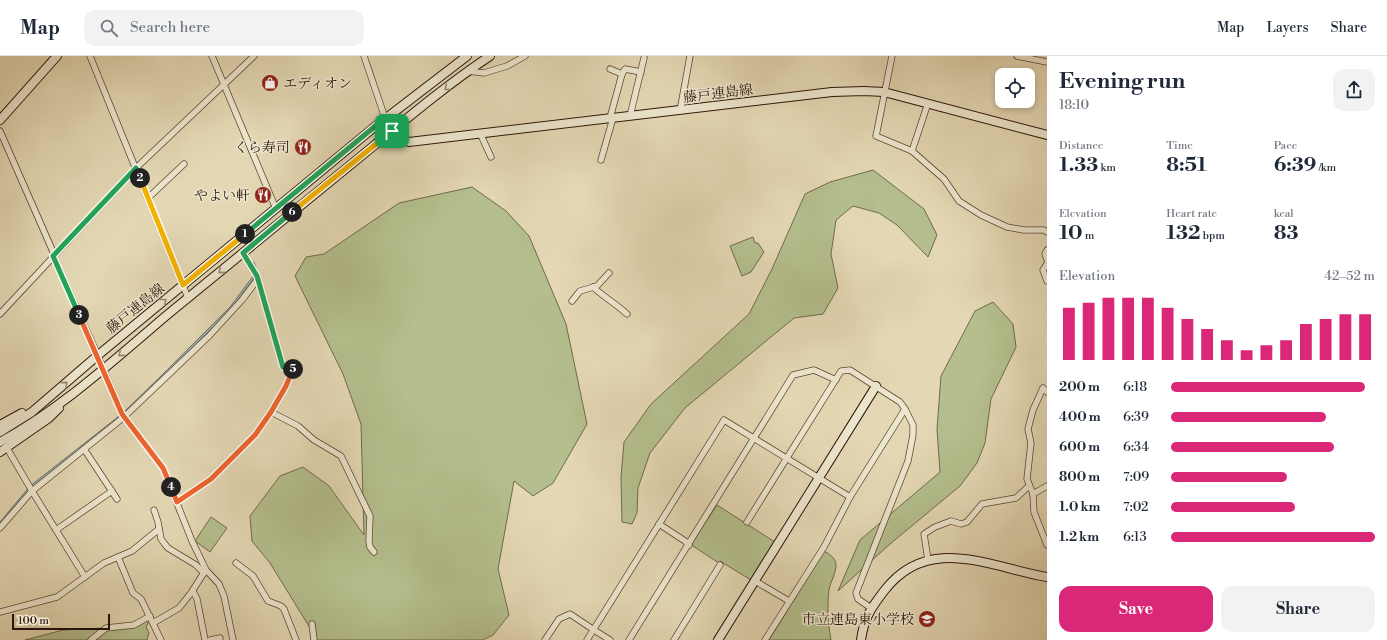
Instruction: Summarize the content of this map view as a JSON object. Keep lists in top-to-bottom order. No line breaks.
{"streets":{"main road":["藤戸連島線"]},"places":{"shop":["エディオン"],"restaurant":["くら寿司","やよい軒"],"school or university":["市立連島東小学校"]},"scale_bar":"100 m","page":{"header":"Map","search":"Search here","nav":["Map","Layers","Share"],"heading":["Evening run","18:10"],"stats":[["Distance","1.33 km"],["Time","8:51"],["Pace","6:39 /km"],["Elevation","10 m"],["Heart rate","132 bpm"],["kcal","83"]],"pins":["2","6","1","3","5","4"],"chart":["Elevation","42–52 m"],"list":[{"name":"200 m","note":"6:18"},{"name":"400 m","note":"6:39"},{"name":"600 m","note":"6:34"},{"name":"800 m","note":"7:09"},{"name":"1.0 km","note":"7:02"},{"name":"1.2 km","note":"6:13"}],"buttons":["Save","Share"],"scale":"100 m"}}
